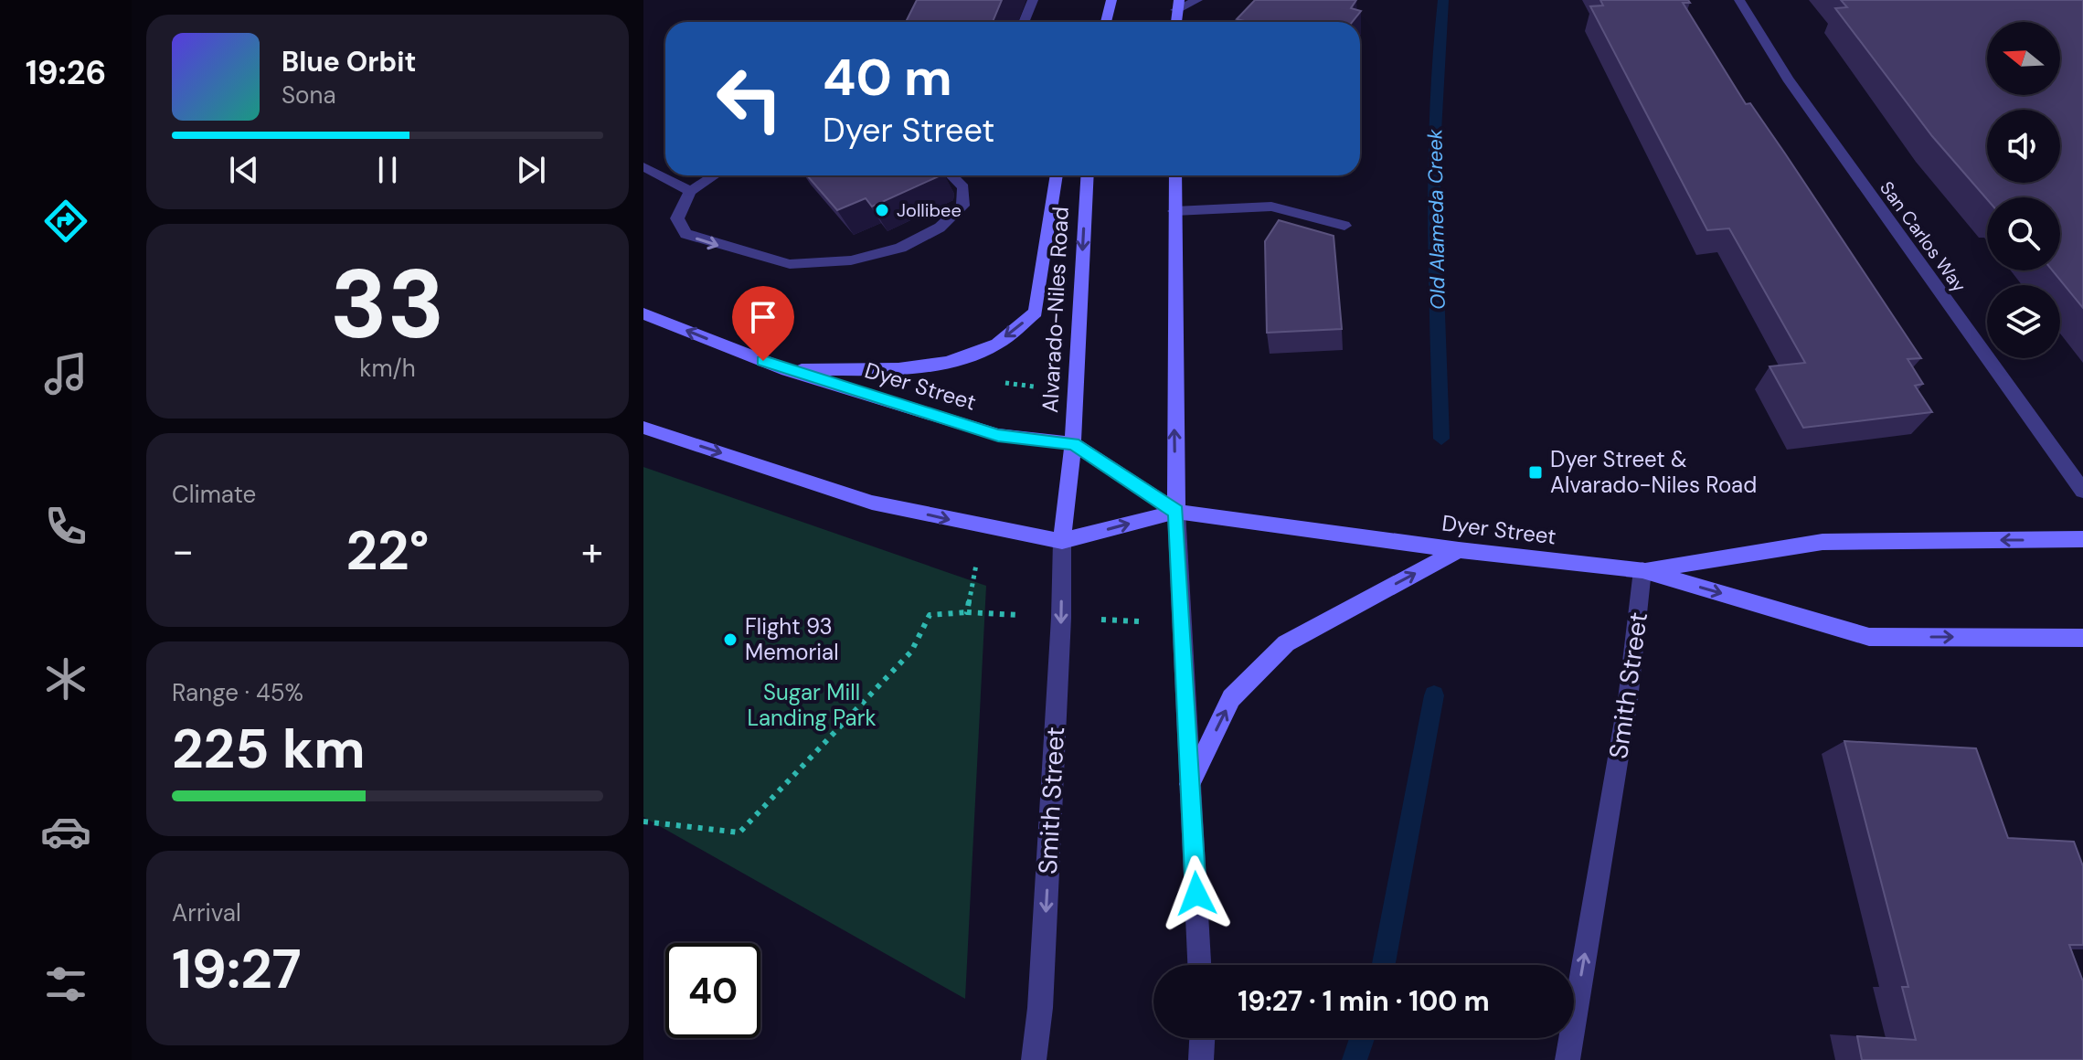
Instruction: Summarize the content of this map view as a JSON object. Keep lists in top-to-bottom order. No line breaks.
{"streets":{"main road":["Alvarado-Niles Road","Dyer Street"],"street":["San Carlos Way","Smith Street"]},"crossings":[["Alvarado-Niles Road","Dyer Street"],["Alvarado-Niles Road","Smith Street"],["Dyer Street","Smith Street"]],"water":["Old Alameda Creek"],"parks":["Sugar Mill Landing Park"],"places":{"other":["Jollibee","Flight 93 Memorial"],"transit":["Dyer Street & Alvarado-Niles Road"]},"north":"left","page":{"tabs":"19:26","turn":["40 m","Dyer Street"],"song":["Blue Orbit","Sona"],"tile":[["33","km/h"],"Climate",["Range · 45%","225 km"],["Arrival","19:27"]],"heat":["−","22°","+"],"limit":"40","trip":"19:27 · 1 min · 100 m"}}
